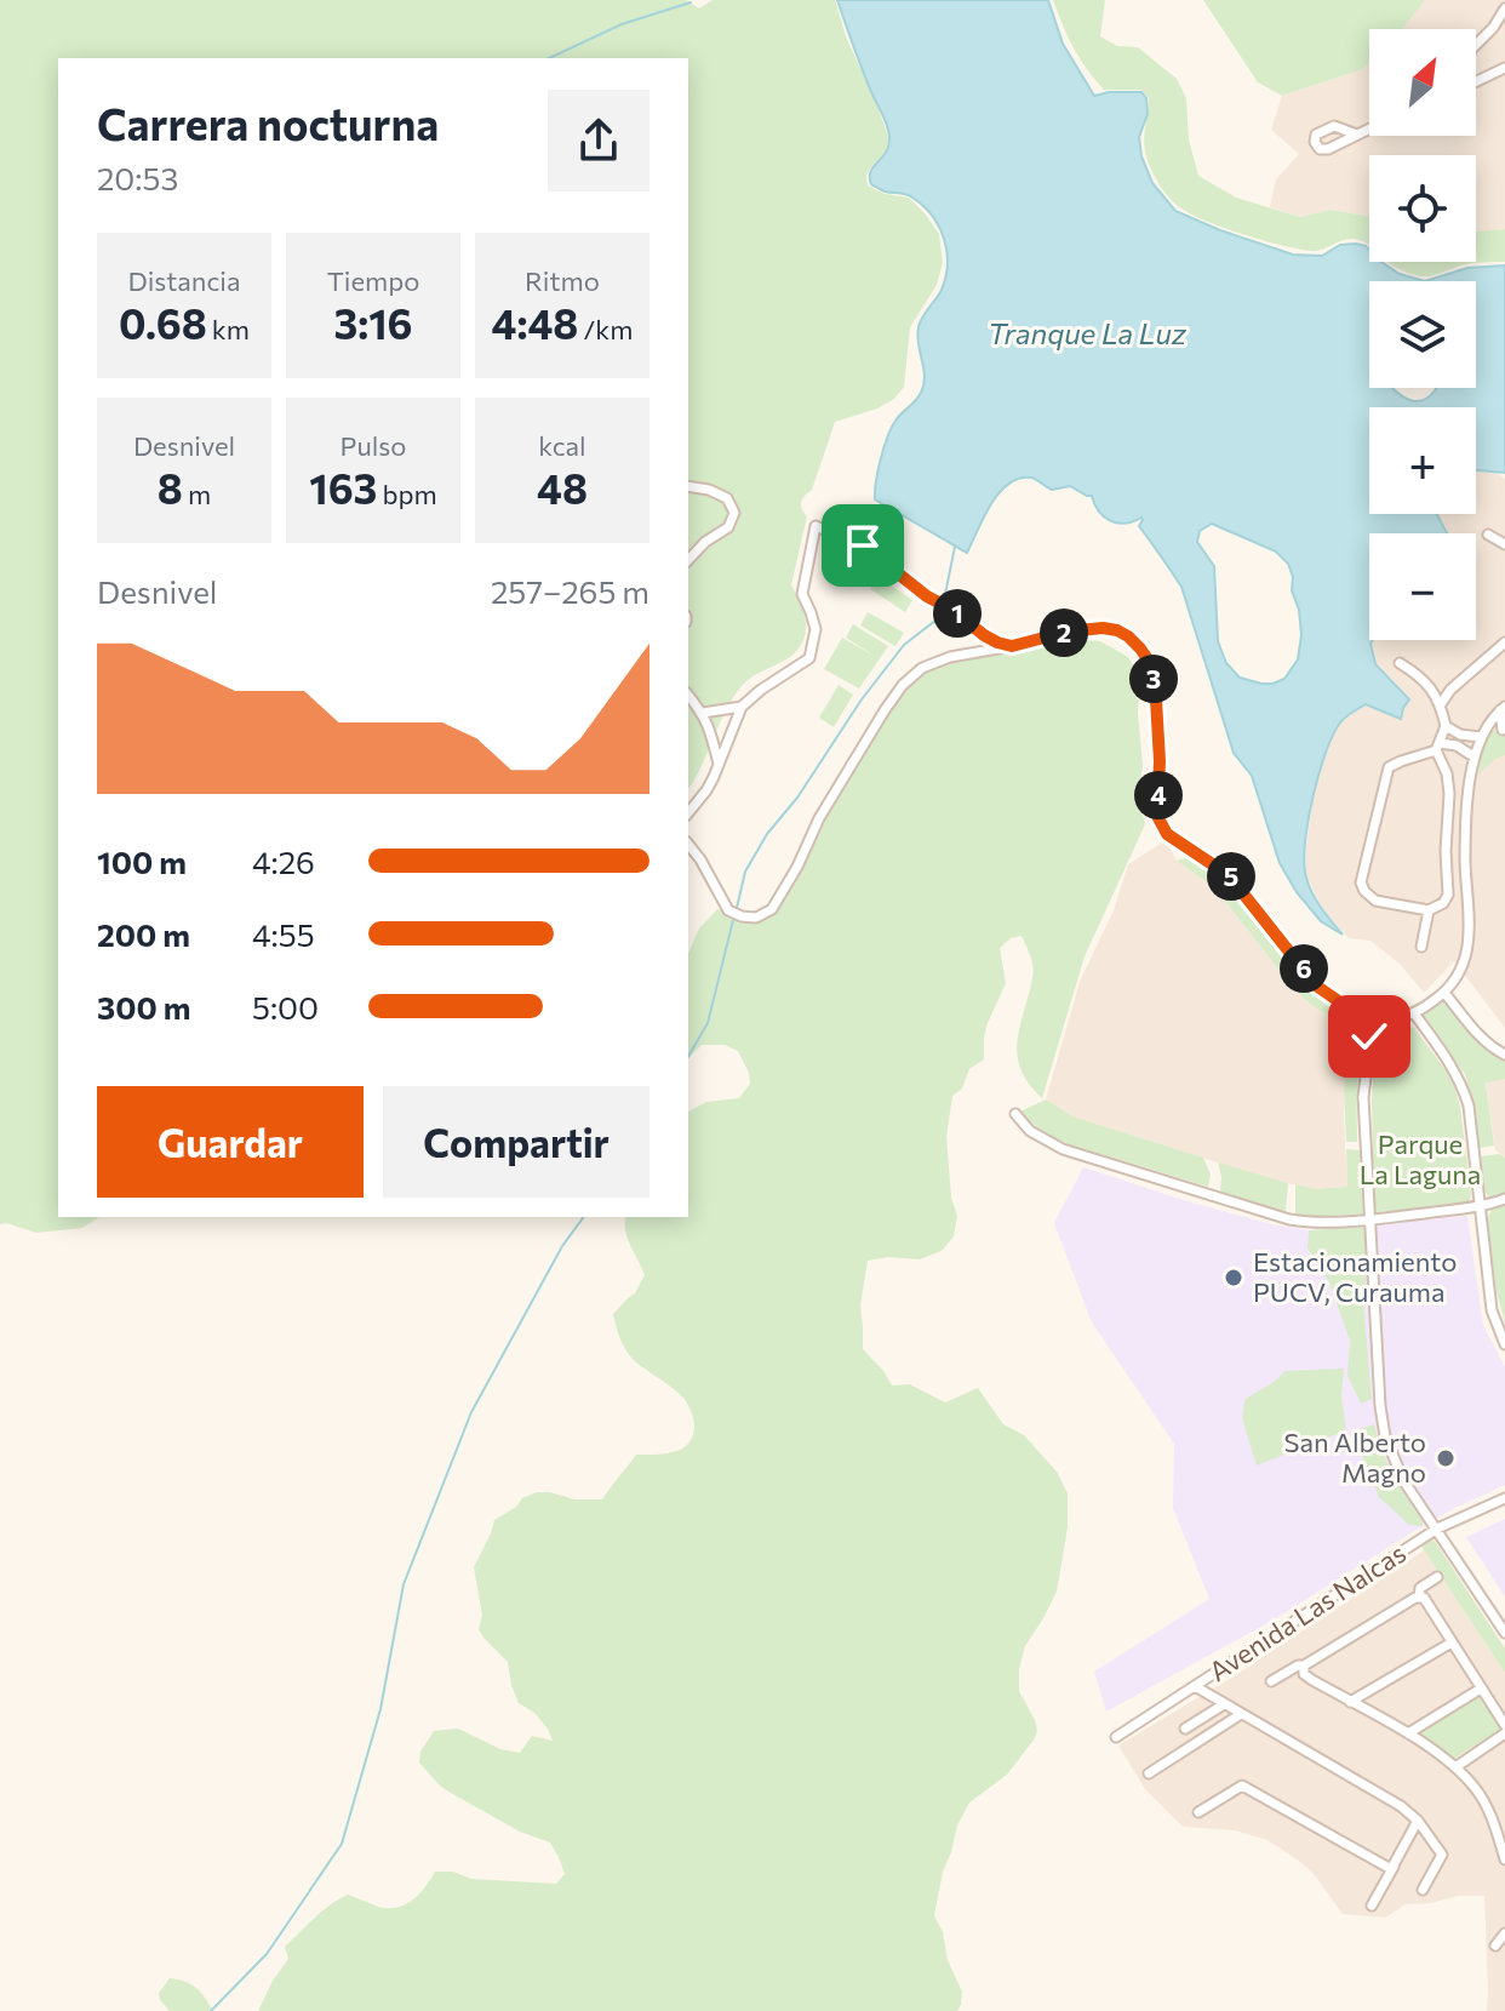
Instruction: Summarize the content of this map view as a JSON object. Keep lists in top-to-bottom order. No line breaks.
{"streets":{"street":["Avenida Las Nalcas"]},"water":["Tranque La Luz"],"parks":["Parque La Laguna"],"places":["Estacionamiento PUCV, Curauma","San Alberto Magno"],"north":"top right","page":{"map_buttons":["+","−"],"heading":["Carrera nocturna","20:53"],"stats":[["Distancia","0.68 km"],["Tiempo","3:16"],["Ritmo","4:48 /km"],["Desnivel","8 m"],["Pulso","163 bpm"],["kcal","48"]],"chart":["Desnivel","257–265 m"],"pins":["1","2","3","4","5","6"],"list":[{"name":"100 m","note":"4:26"},{"name":"200 m","note":"4:55"},{"name":"300 m","note":"5:00"}],"buttons":["Guardar","Compartir"]}}
